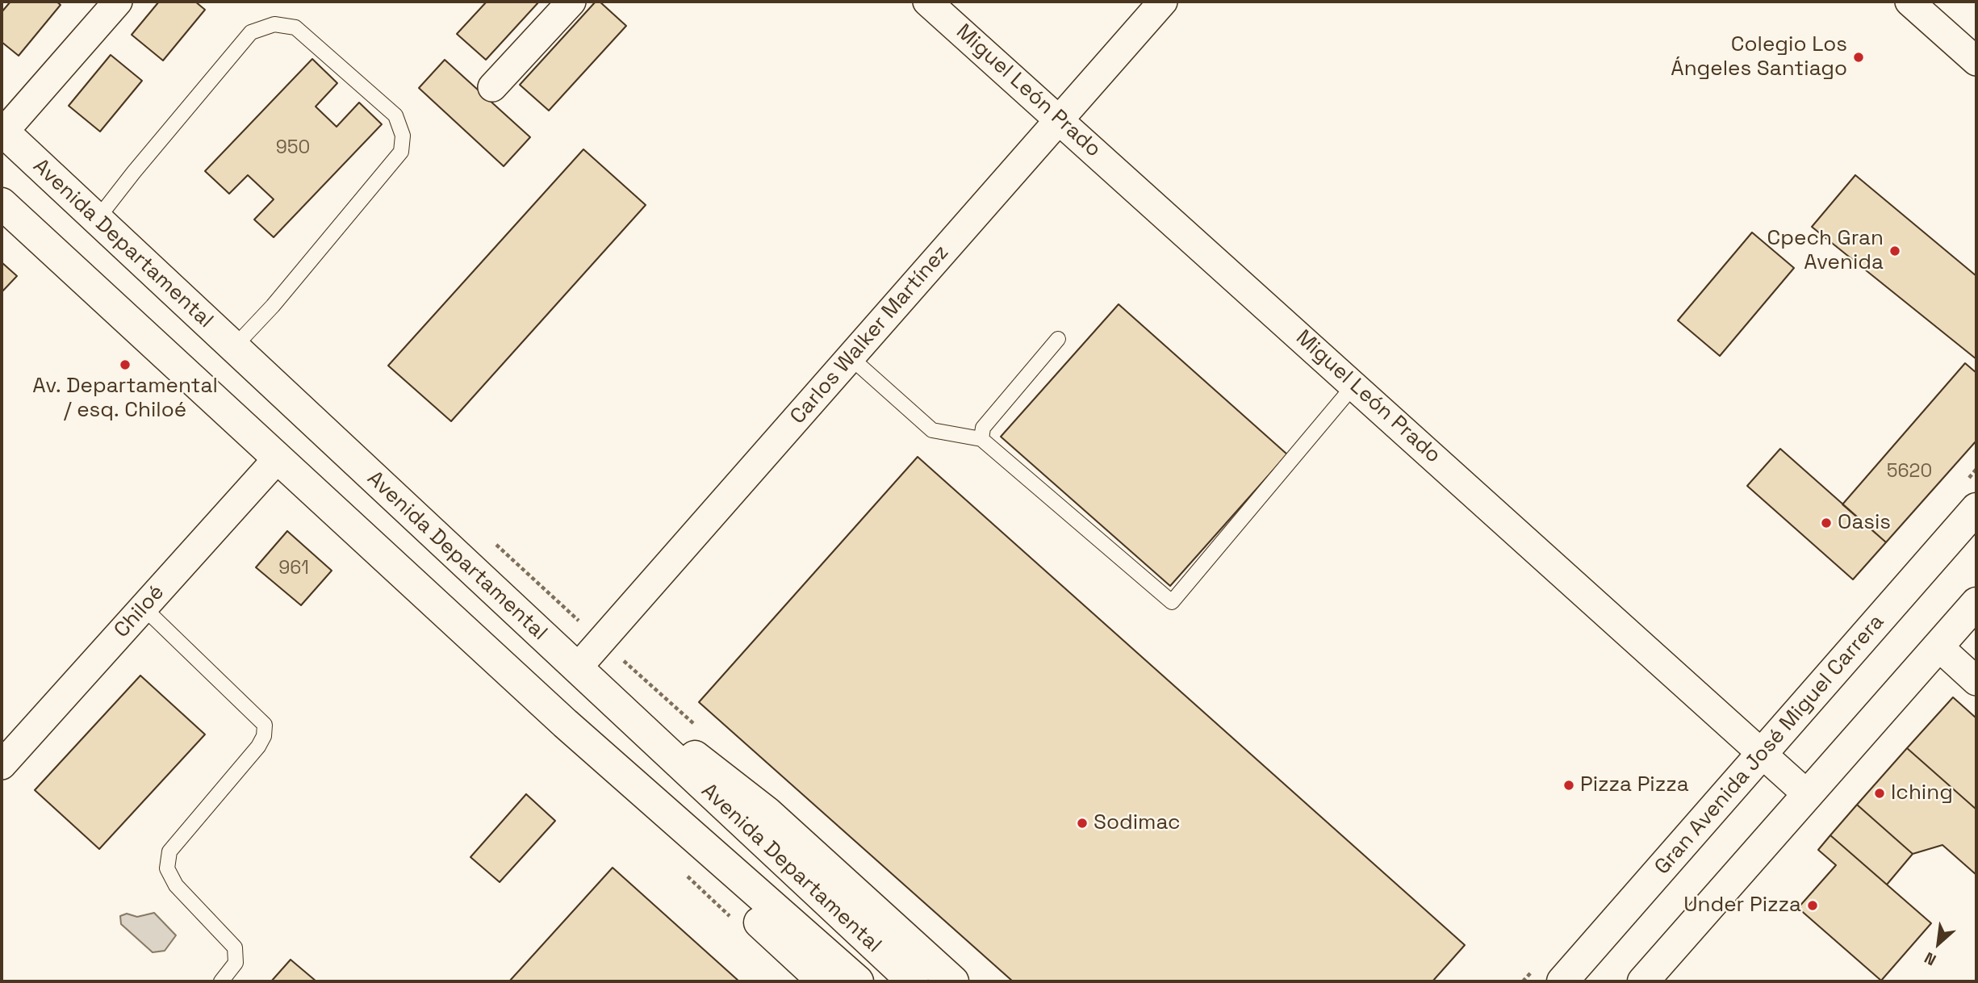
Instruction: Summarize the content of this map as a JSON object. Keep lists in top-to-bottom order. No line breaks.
{"streets":{"main road":["Avenida Departamental","Gran Avenida José Miguel Carrera"],"street":["Miguel León Prado","Carlos Walker Martínez","Chiloé"]},"crossings":[["Miguel León Prado","Carlos Walker Martínez"],["Miguel León Prado","Gran Avenida José Miguel Carrera"],["Avenida Departamental","Carlos Walker Martínez"],["Avenida Departamental","Chiloé"]],"places":["Colegio Los Ángeles Santiago","Cpech Gran Avenida","Av. Departamental / esq. Chiloé","Oasis","Pizza Pizza","Iching","Sodimac","Under Pizza"],"house_numbers":["950","5620","961"],"north":"bottom left"}
